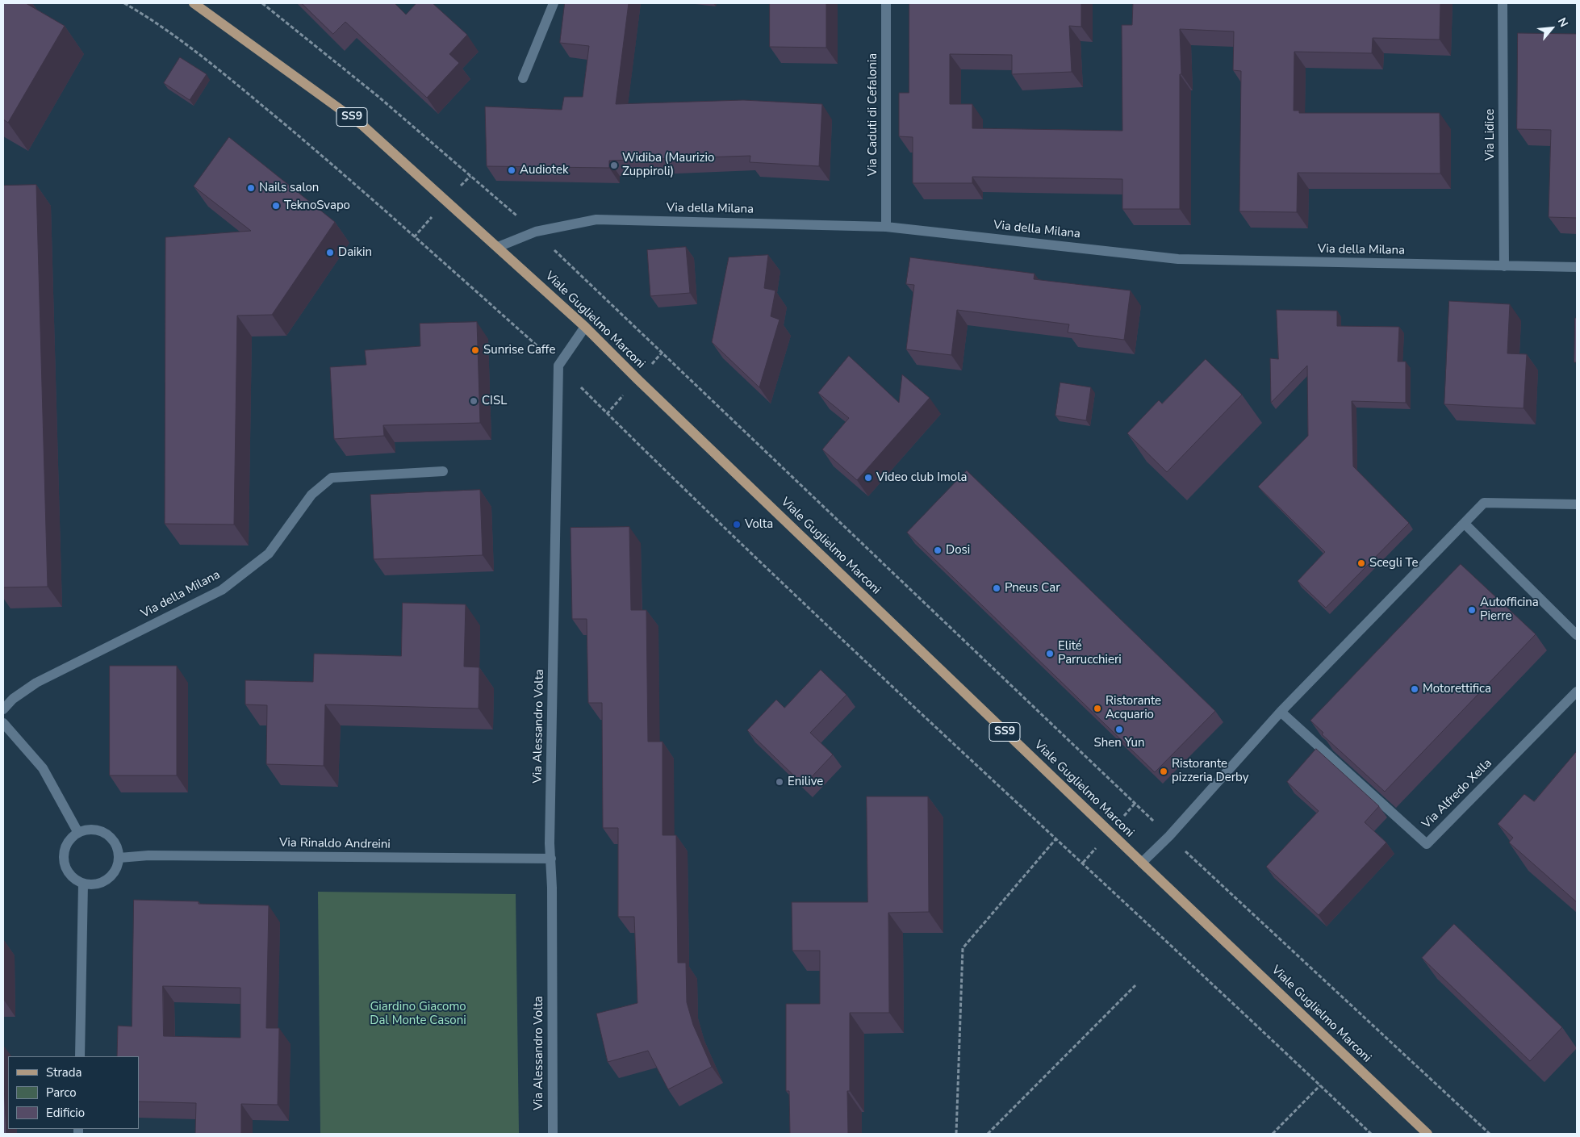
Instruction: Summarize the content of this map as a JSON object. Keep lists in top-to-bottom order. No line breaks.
{"streets":{"main road":["SS9","Viale Guglielmo Marconi"],"street":["Via Caduti di Cefalonia","Via Lidice","Via della Milana","Via Alessandro Volta","Via Alfredo Xella","Via Rinaldo Andreini"]},"crossings":[["Via Caduti di Cefalonia","Via della Milana"],["Via Lidice","Via della Milana"],["Via della Milana","Viale Guglielmo Marconi"],["Via Alessandro Volta","Via Rinaldo Andreini"]],"parks":["Giardino Giacomo Dal Monte Casoni"],"places":["Widiba (Maurizio Zuppiroli)","Audiotek","Nails salon","TeknoSvapo","Daikin","Sunrise Caffe","CISL","Video club Imola","Volta","Dosi","Scegli Te","Pneus Car","Autofficina Pierre","Elité Parrucchieri","Motorettifica","Ristorante Acquario","Shen Yun","Ristorante pizzeria Derby","Enilive"],"legend":["Strada","Parco","Edificio"],"north":"top right"}
